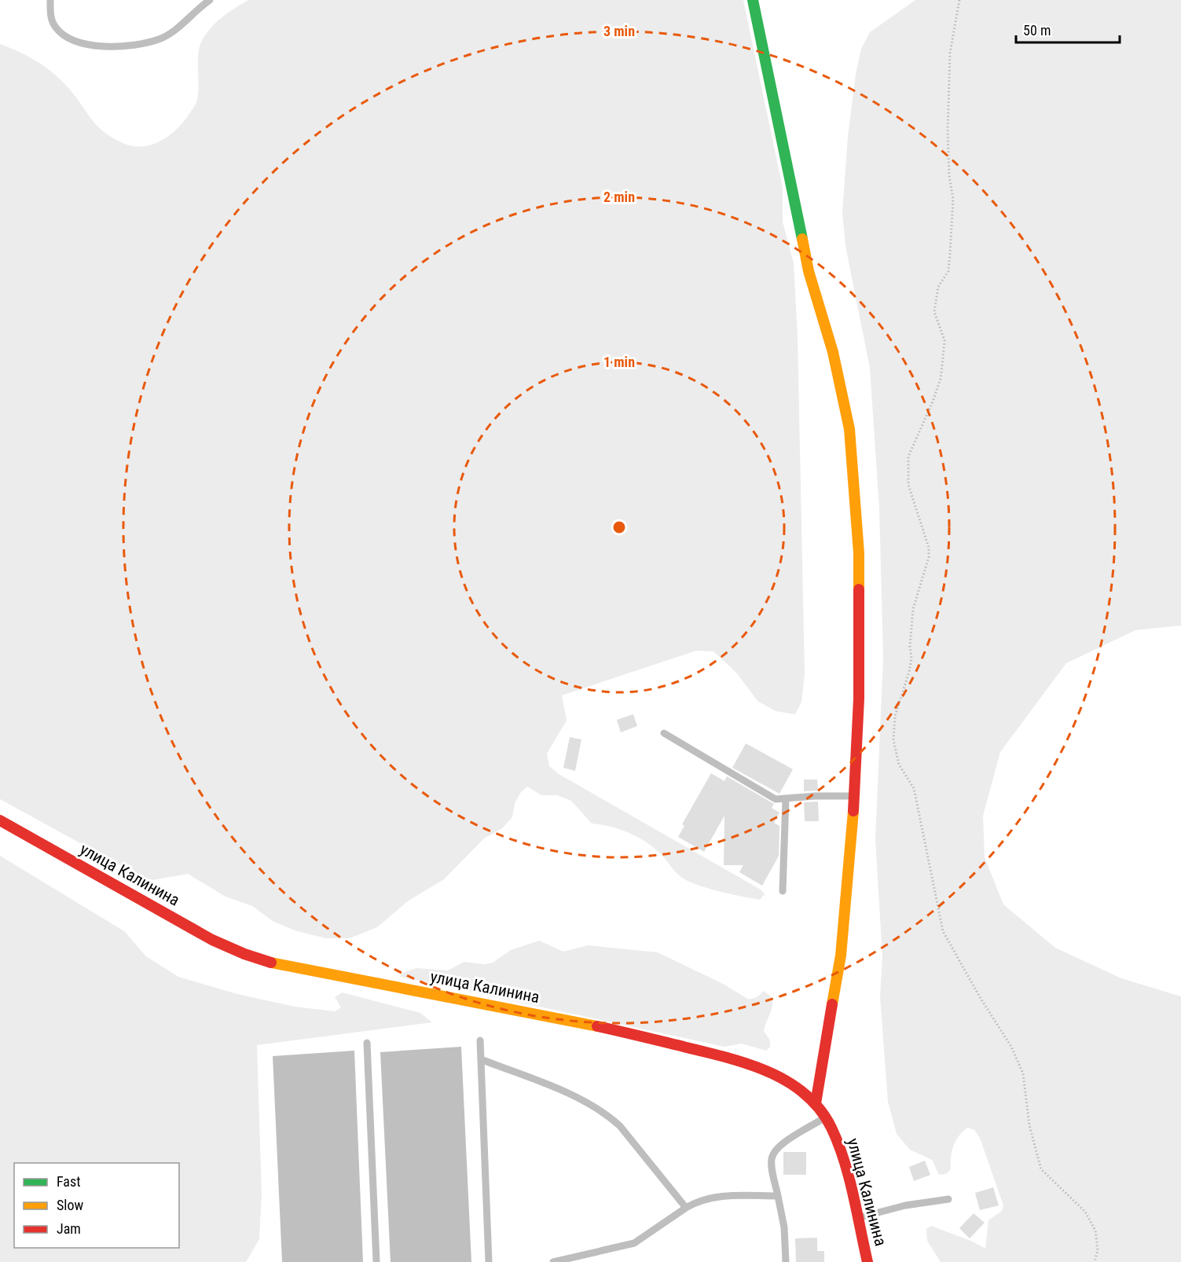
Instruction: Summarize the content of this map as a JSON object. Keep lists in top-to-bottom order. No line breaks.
{"streets":{"street":["улица Калинина"]},"legend":["Fast","Slow","Jam"],"scale_bar":"50 m","rings":["3 min","2 min","1 min"]}
